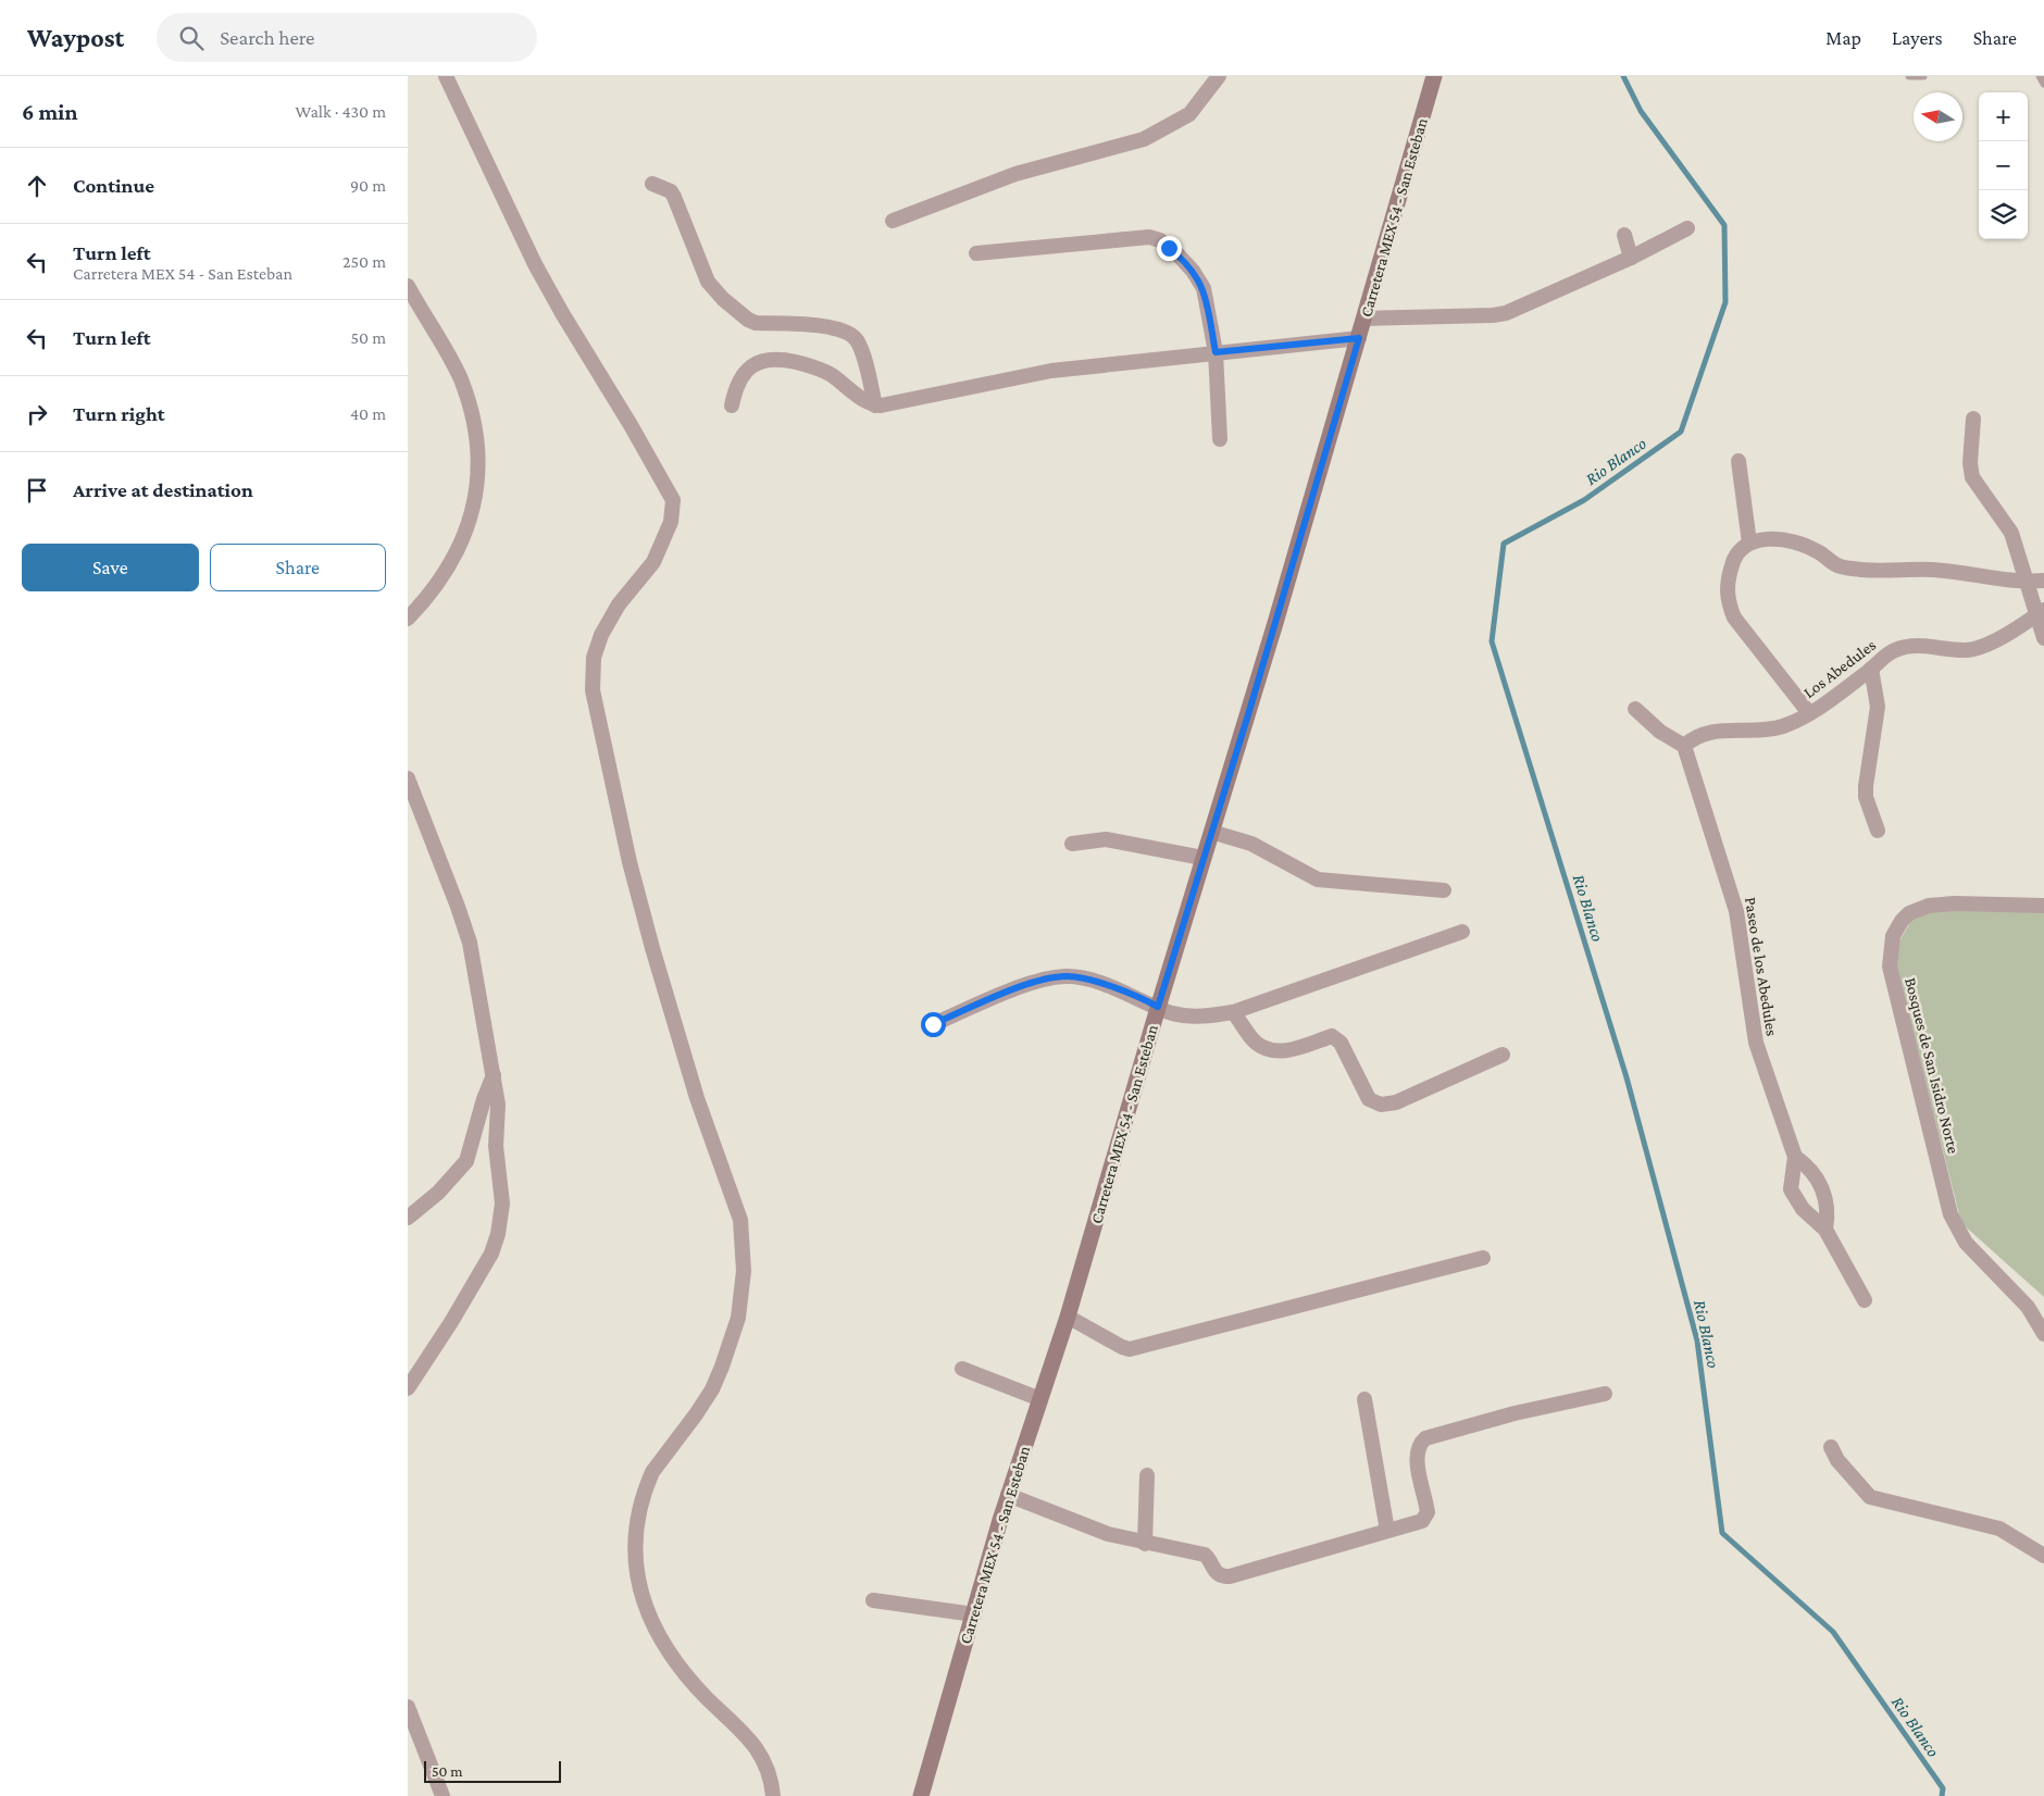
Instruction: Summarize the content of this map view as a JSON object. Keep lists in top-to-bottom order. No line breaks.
{"streets":{"street":["Carretera MEX 54 - San Esteban","Los Abedules","Paseo de los Abedules","Bosques de San Isidro Norte"]},"crossings":[["Los Abedules","Paseo de los Abedules"]],"water":["Rio Blanco"],"scale_bar":"50 m","north":"left","page":{"header":"Waypost","search":"Search here","nav":["Map","Layers","Share"],"heading":["6 min","Walk · 430 m"],"map_buttons":["+","−"],"list":[["Continue","90 m"],["Turn left","Carretera MEX 54 - San Esteban","250 m"],["Turn left","50 m"],["Turn right","40 m"],"Arrive at destination"],"buttons":["Save","Share"],"scale":"50 m"}}
